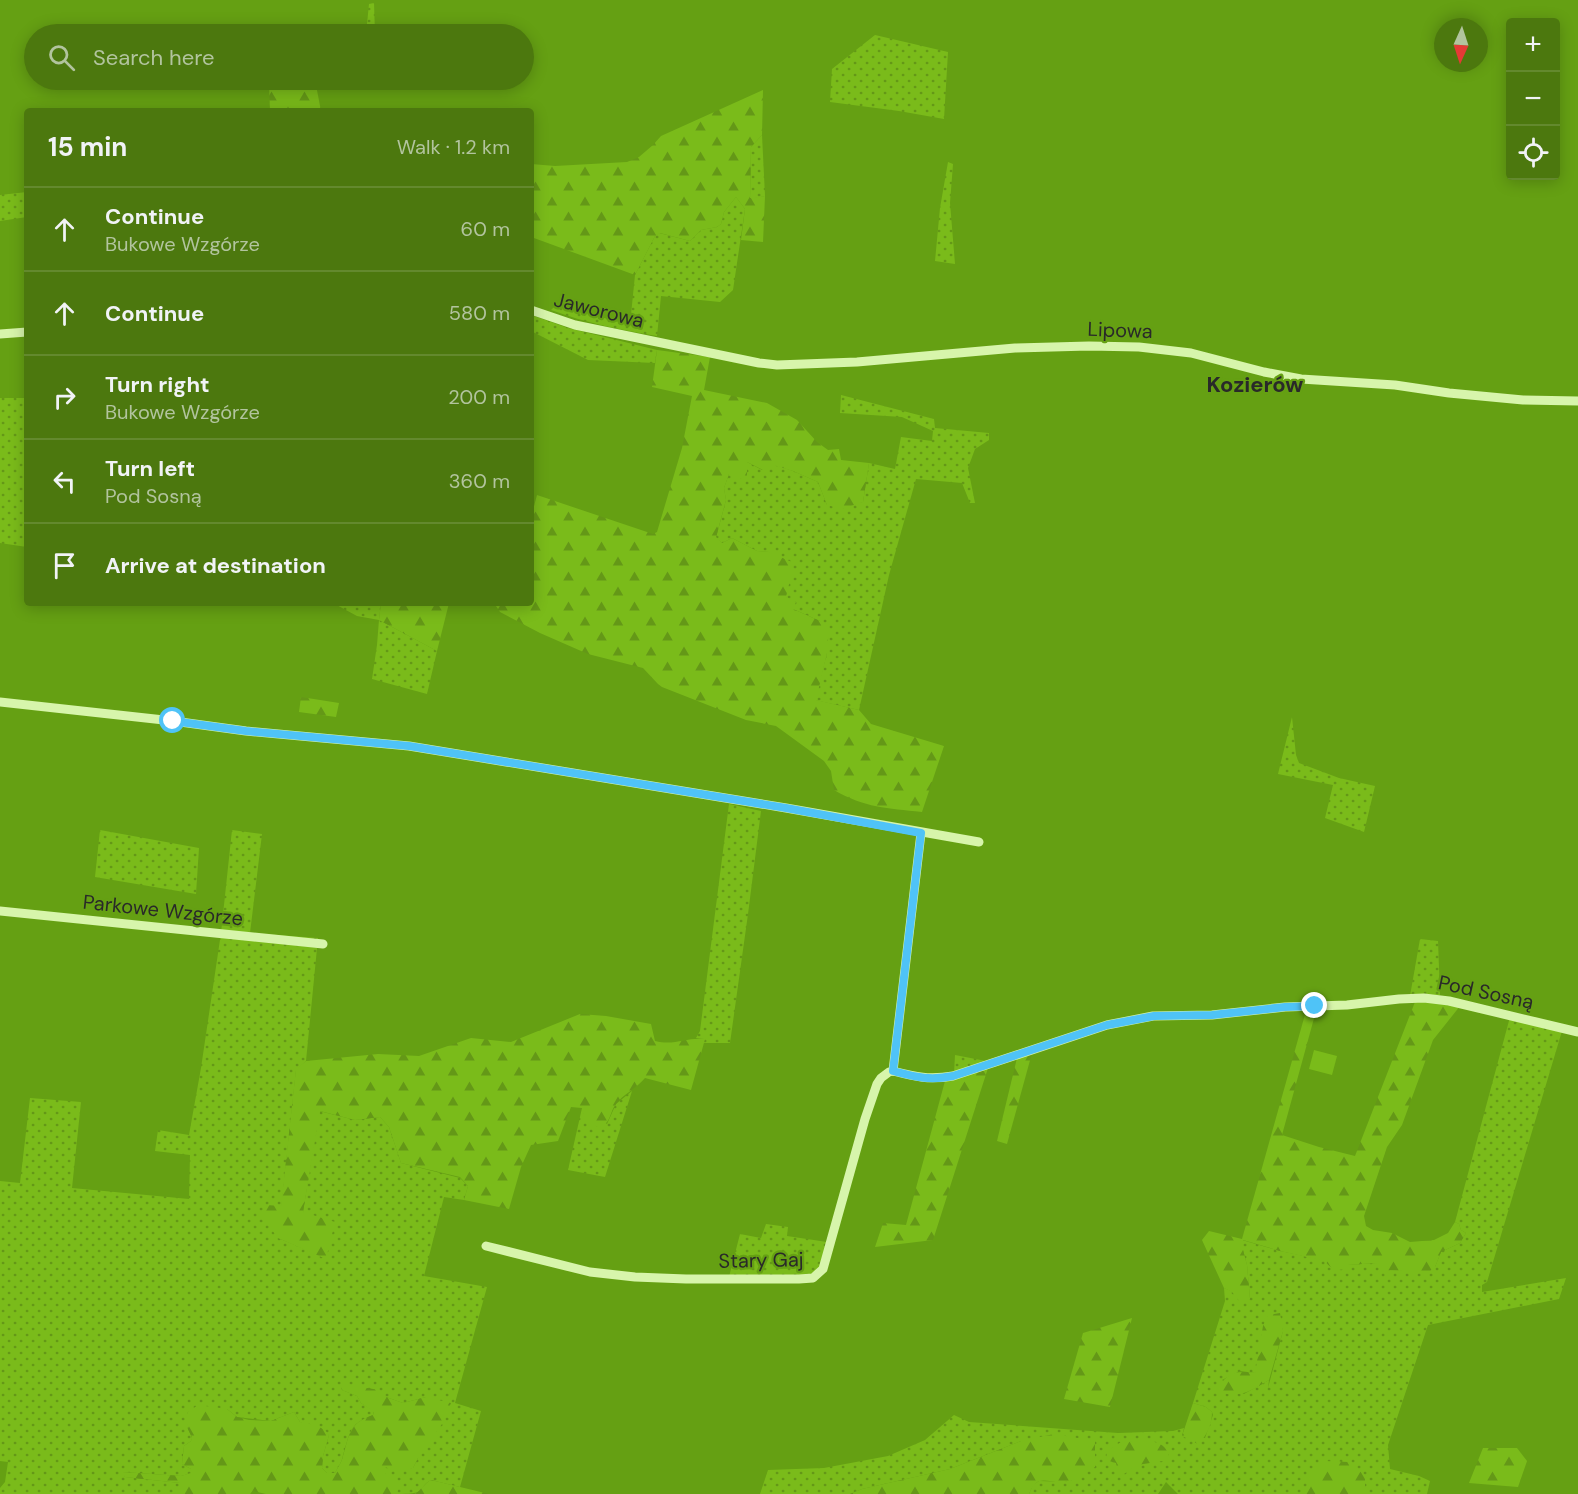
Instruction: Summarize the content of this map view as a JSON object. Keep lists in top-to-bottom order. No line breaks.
{"streets":{"street":["Jaworowa","Lipowa","Parkowe Wzgórze","Pod Sosną","Stary Gaj"]},"crossings":[["Jaworowa","Lipowa"],["Pod Sosną","Stary Gaj"]],"districts":["Kozierów"],"north":"bottom","page":{"map_buttons":["+","−"],"search":"Search here","heading":["15 min","Walk · 1.2 km"],"list":[["Continue","Bukowe Wzgórze","60 m"],["Continue","580 m"],["Turn right","Bukowe Wzgórze","200 m"],["Turn left","Pod Sosną","360 m"],"Arrive at destination"]}}
